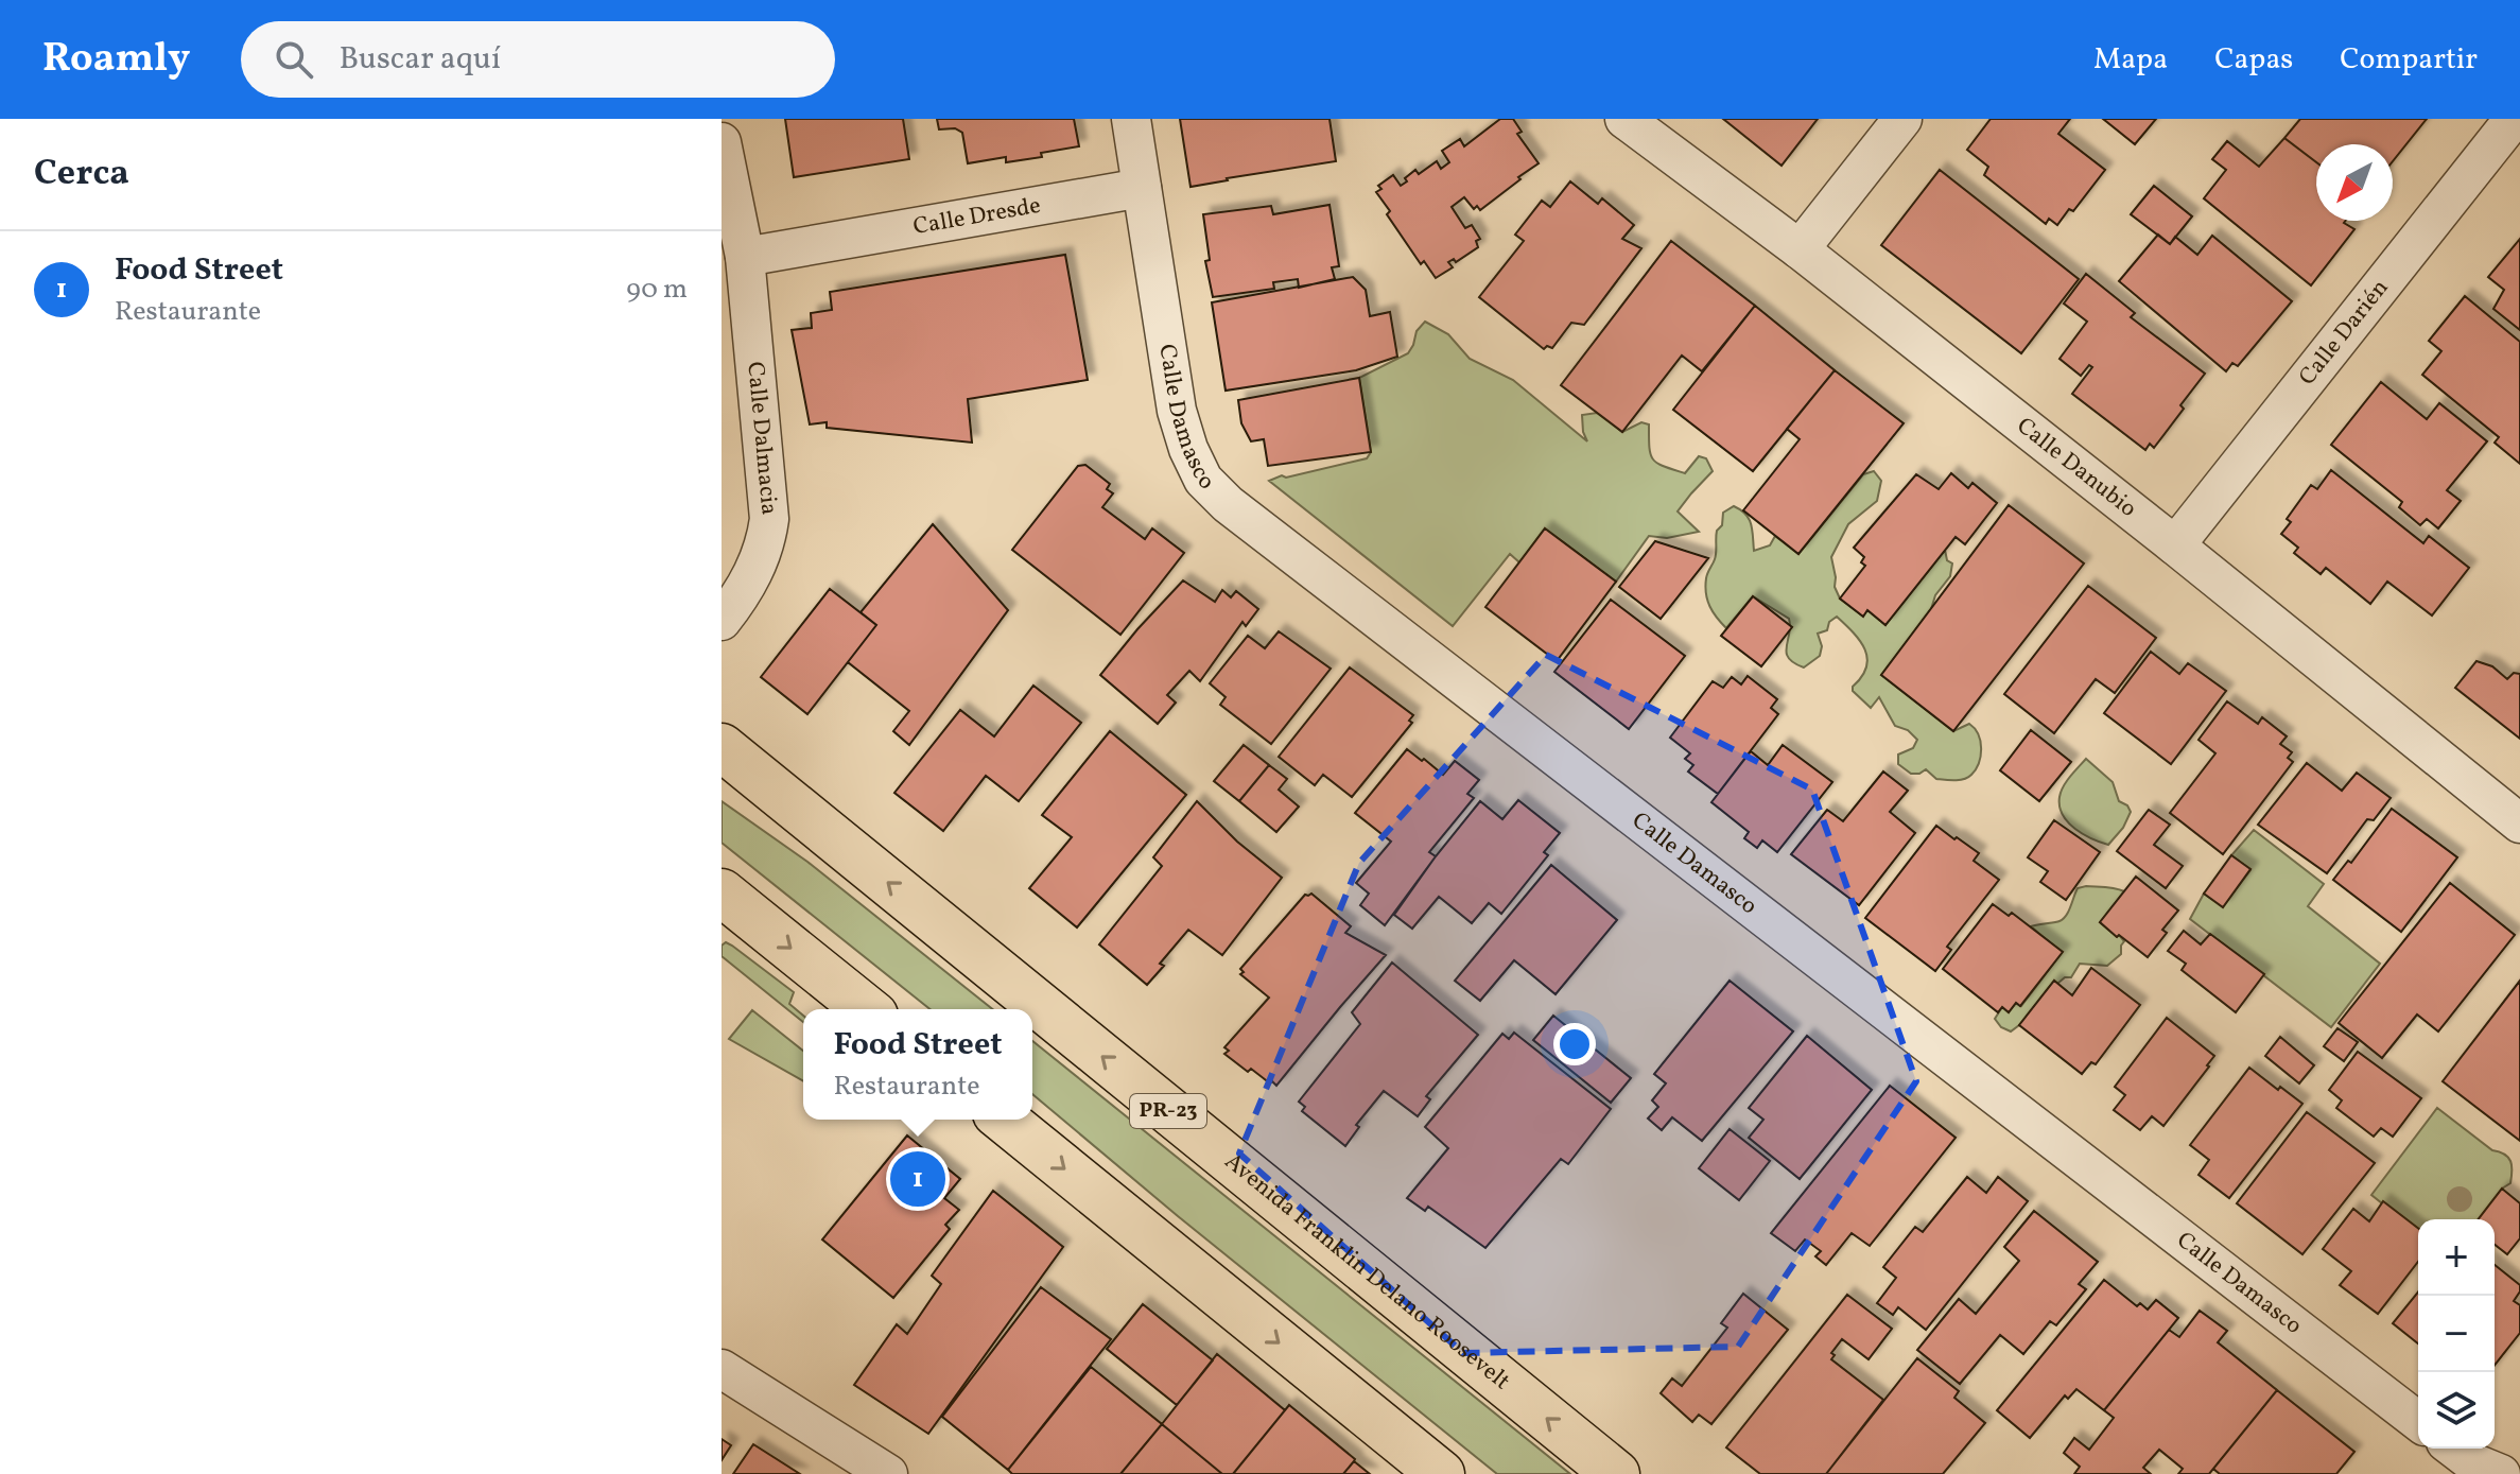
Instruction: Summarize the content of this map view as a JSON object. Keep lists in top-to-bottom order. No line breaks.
{"streets":{"main road":["PR-23","Avenida Franklin Delano Roosevelt"],"street":["Calle Dresde","Calle Darién","Calle Damasco","Calle Dalmacia","Calle Danubio"]},"crossings":[["Calle Dresde","Calle Damasco"],["Calle Dresde","Calle Dalmacia"],["Calle Darién","Calle Danubio"]],"north":"bottom left","page":{"header":"Roamly","search":"Buscar aquí","nav":["Mapa","Capas","Compartir"],"heading":"Cerca","list":[{"mark":"1","name":"Food Street","note":"Restaurante","value":"90 m"}],"popup":["Food Street","Restaurante"],"pins":"1","map_buttons":["+","−"]}}
